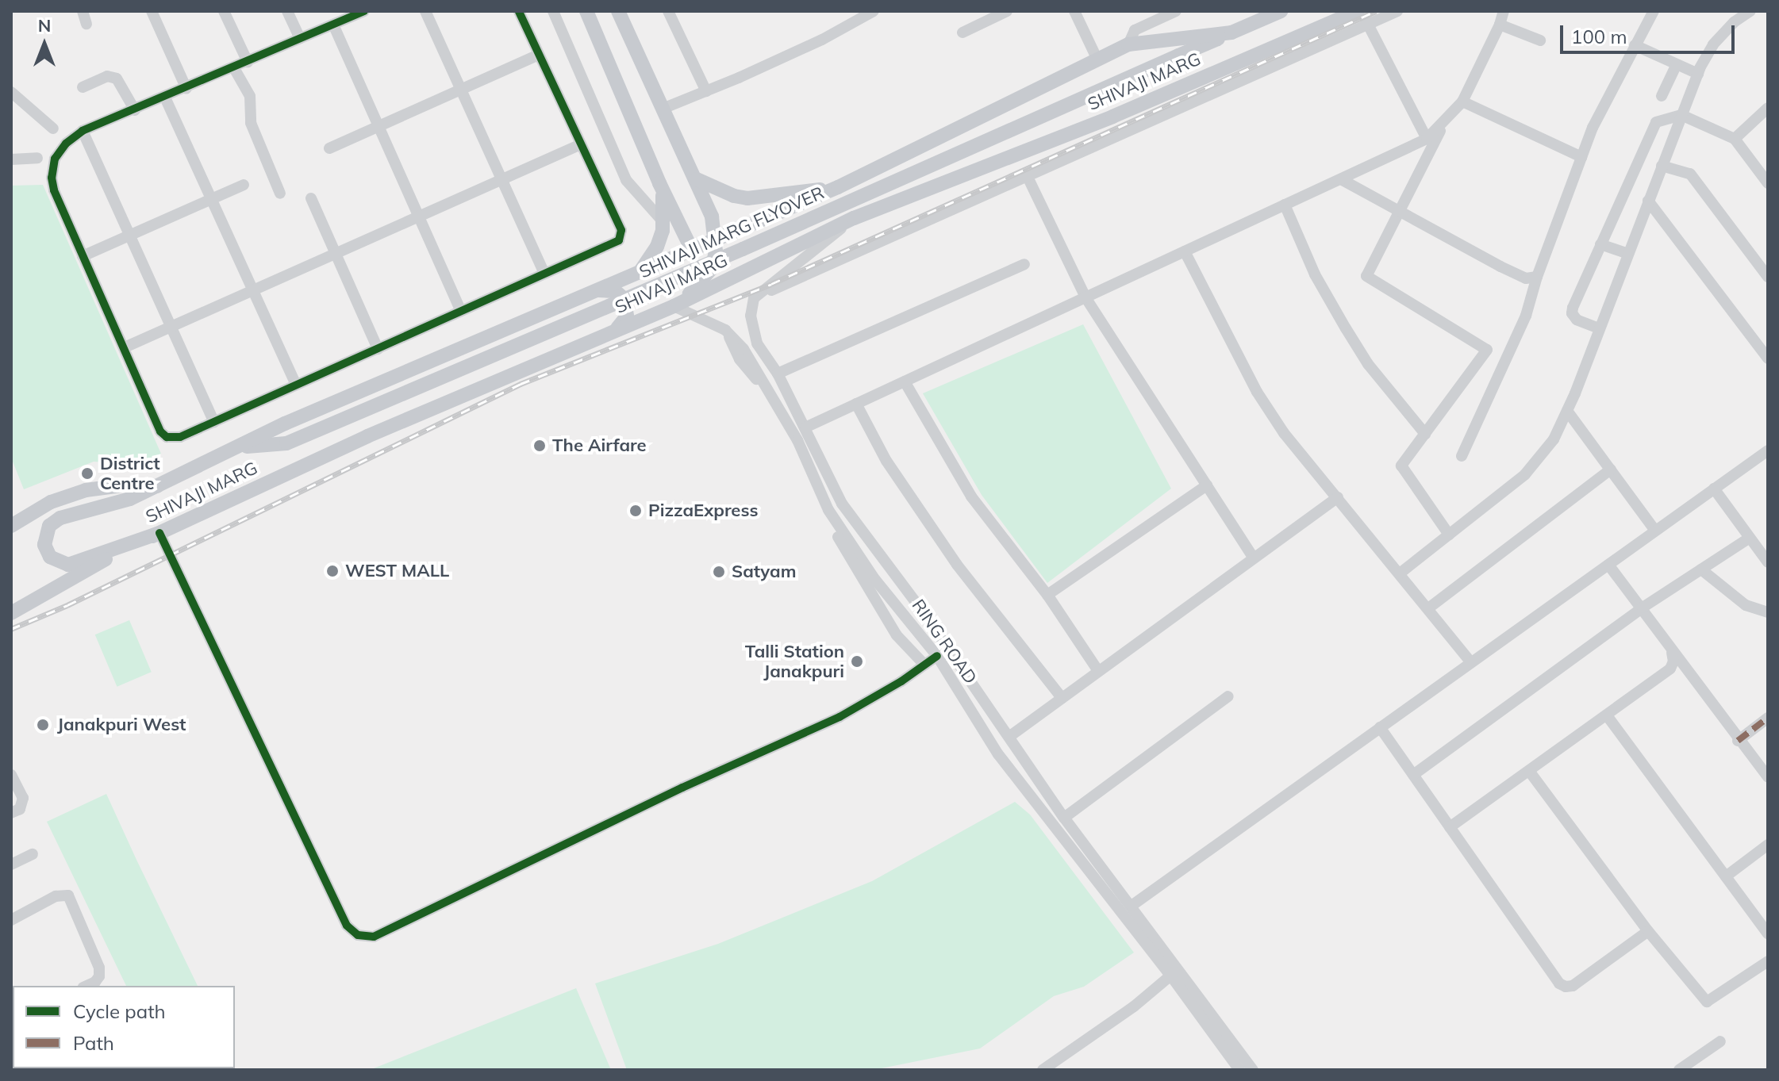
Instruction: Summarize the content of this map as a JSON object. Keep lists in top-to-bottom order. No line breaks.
{"streets":{"main road":["SHIVAJI MARG","SHIVAJI MARG FLYOVER"],"street":["RING ROAD"]},"crossings":[["SHIVAJI MARG","SHIVAJI MARG FLYOVER"],["SHIVAJI MARG","RING ROAD"]],"places":["The Airfare","District Centre","PizzaExpress","WEST MALL","Satyam","Talli Station Janakpuri","Janakpuri West"],"legend":["Cycle path","Path"],"scale_bar":"100 m","north":"top"}
